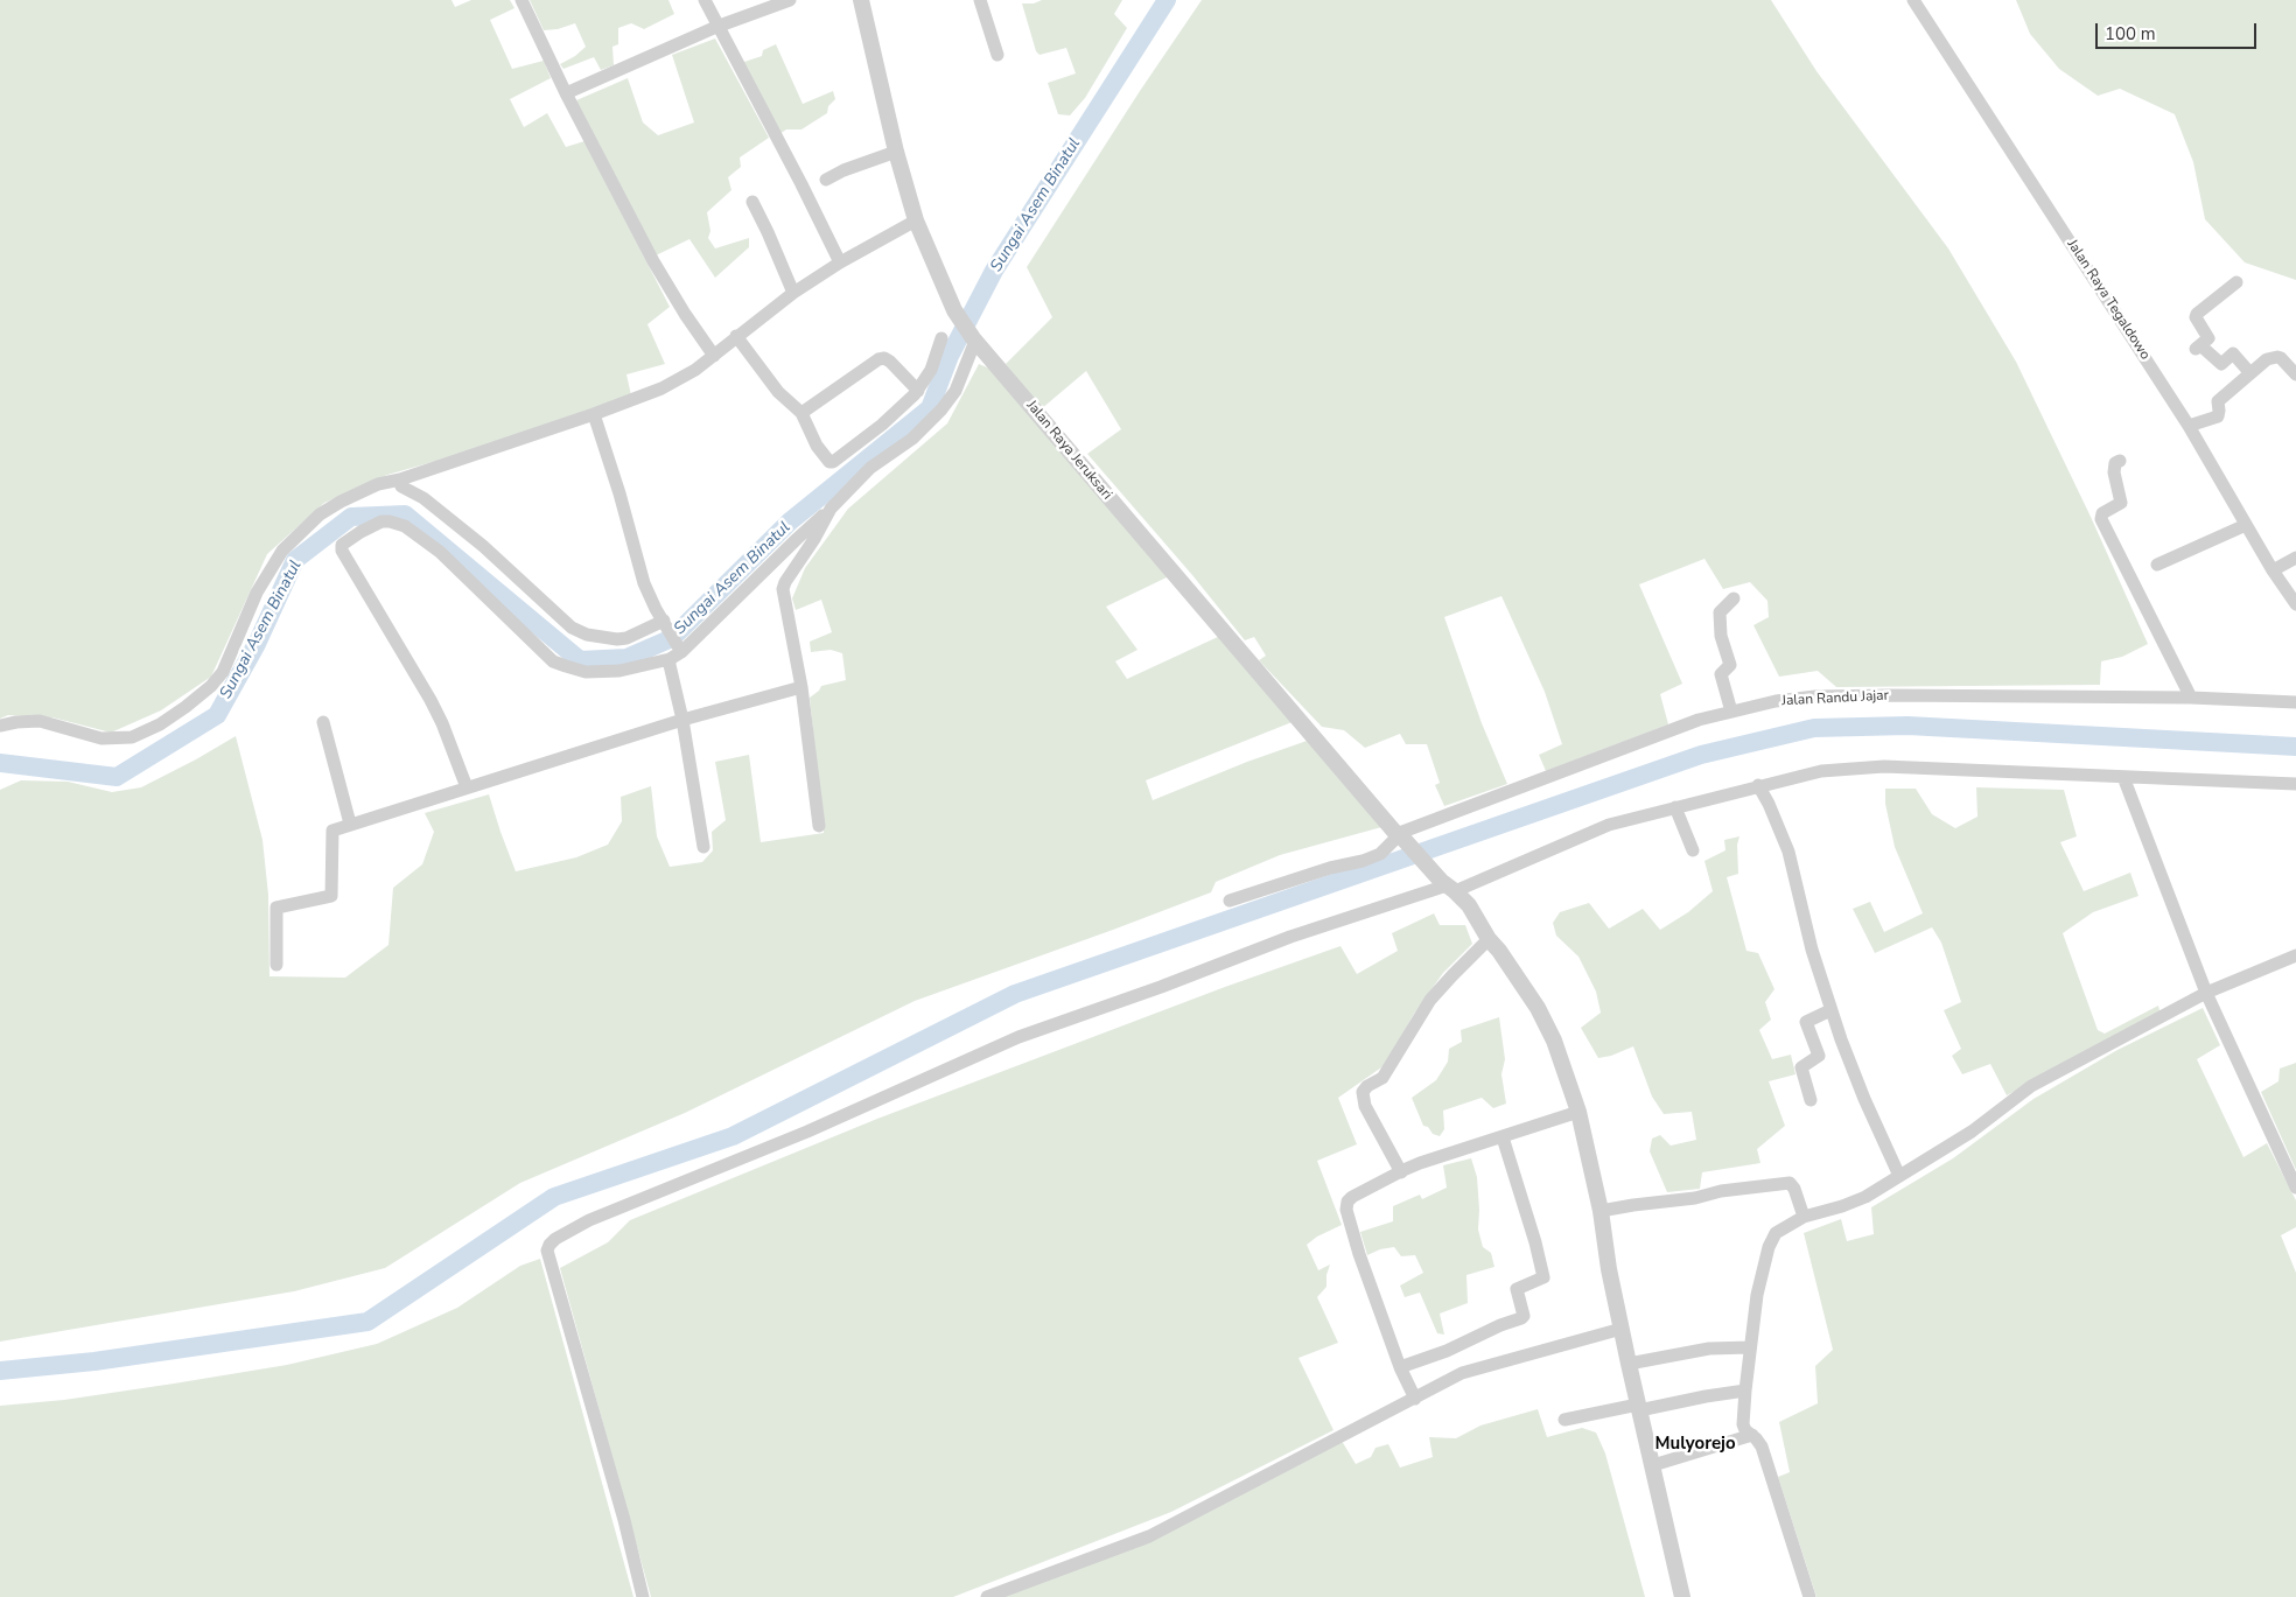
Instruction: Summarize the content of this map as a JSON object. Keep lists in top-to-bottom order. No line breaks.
{"streets":{"street":["Jalan Raya Tegaldowo","Jalan Raya Jeruksari","Jalan Randu Jajar"]},"crossings":[["Jalan Raya Jeruksari","Jalan Randu Jajar"]],"districts":["Mulyorejo"],"water":["Sungai Asem Binatul"],"scale_bar":"100 m"}
